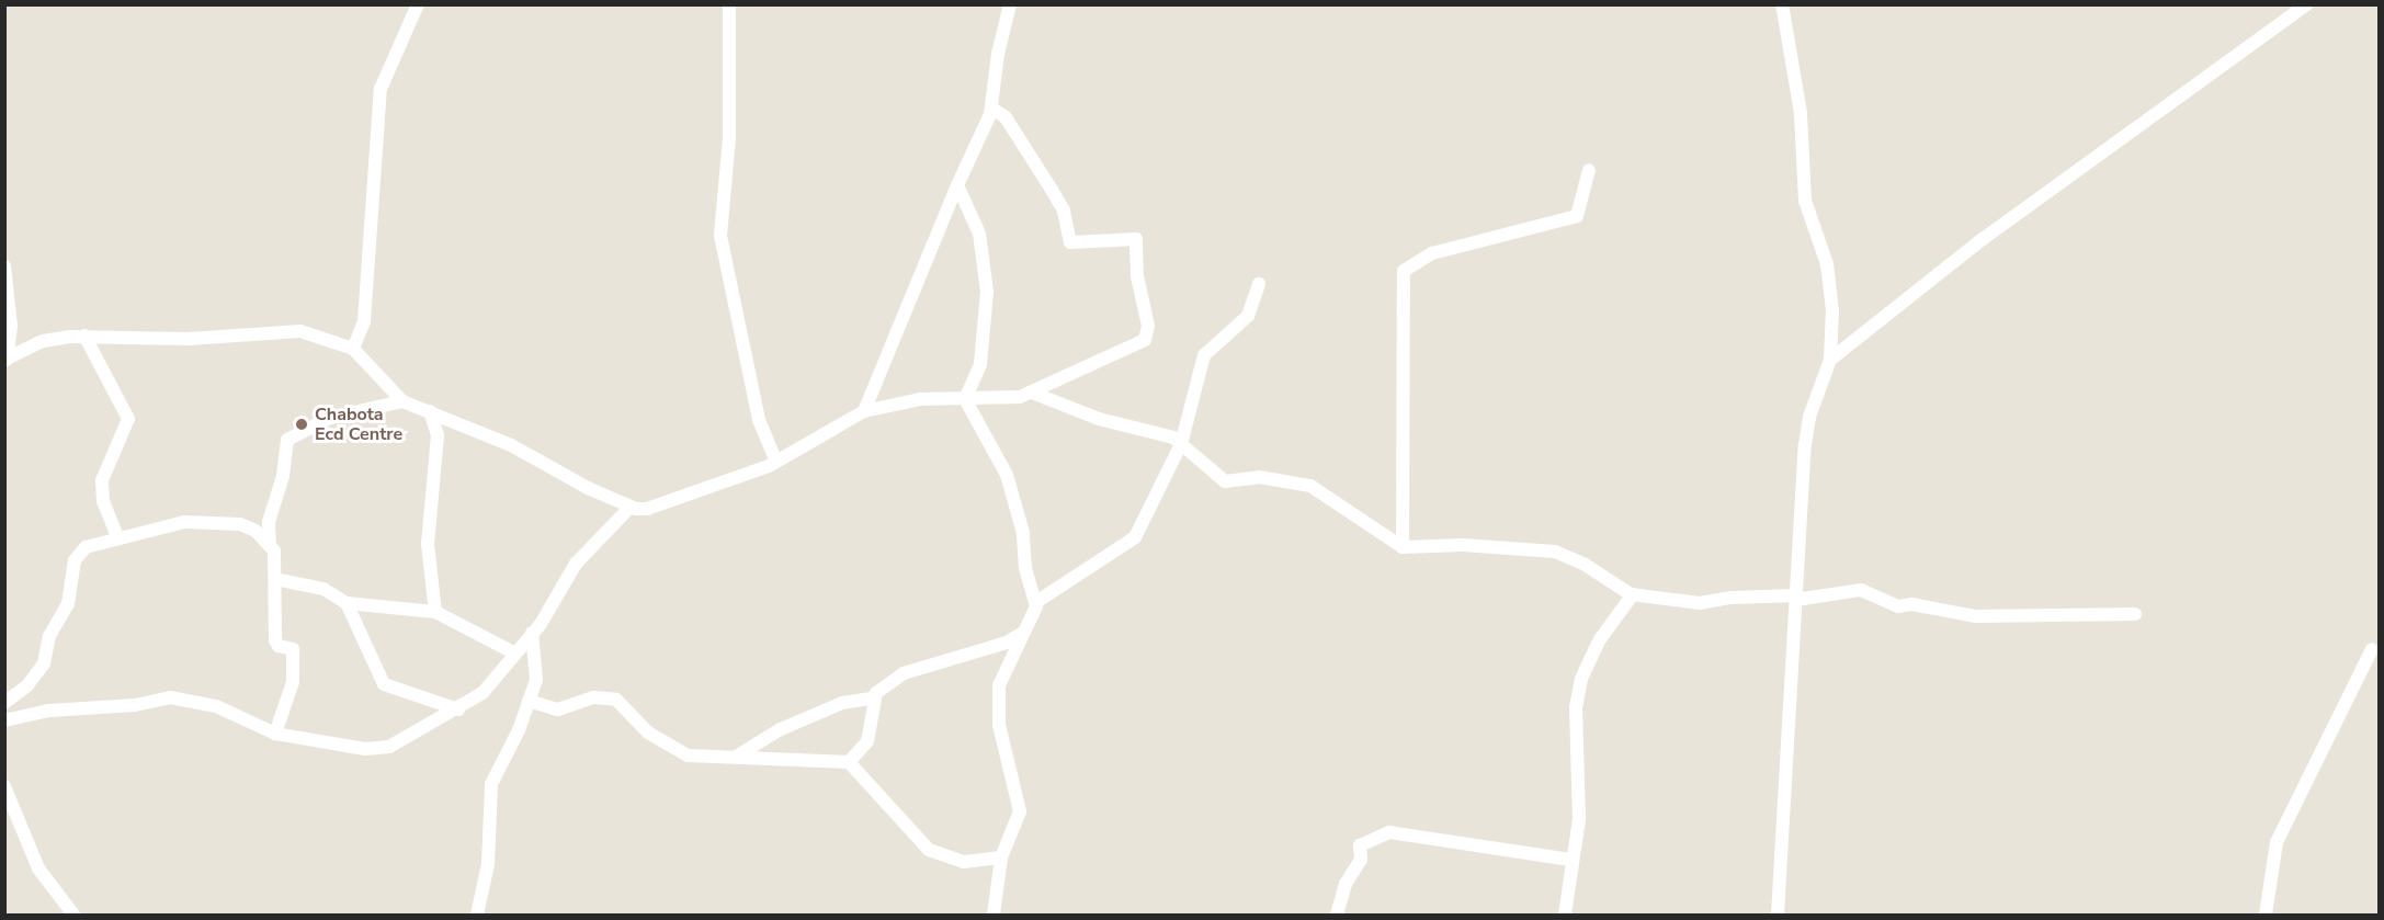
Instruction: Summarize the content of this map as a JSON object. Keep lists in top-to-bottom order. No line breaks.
{"places":["Chabota Ecd Centre"]}
